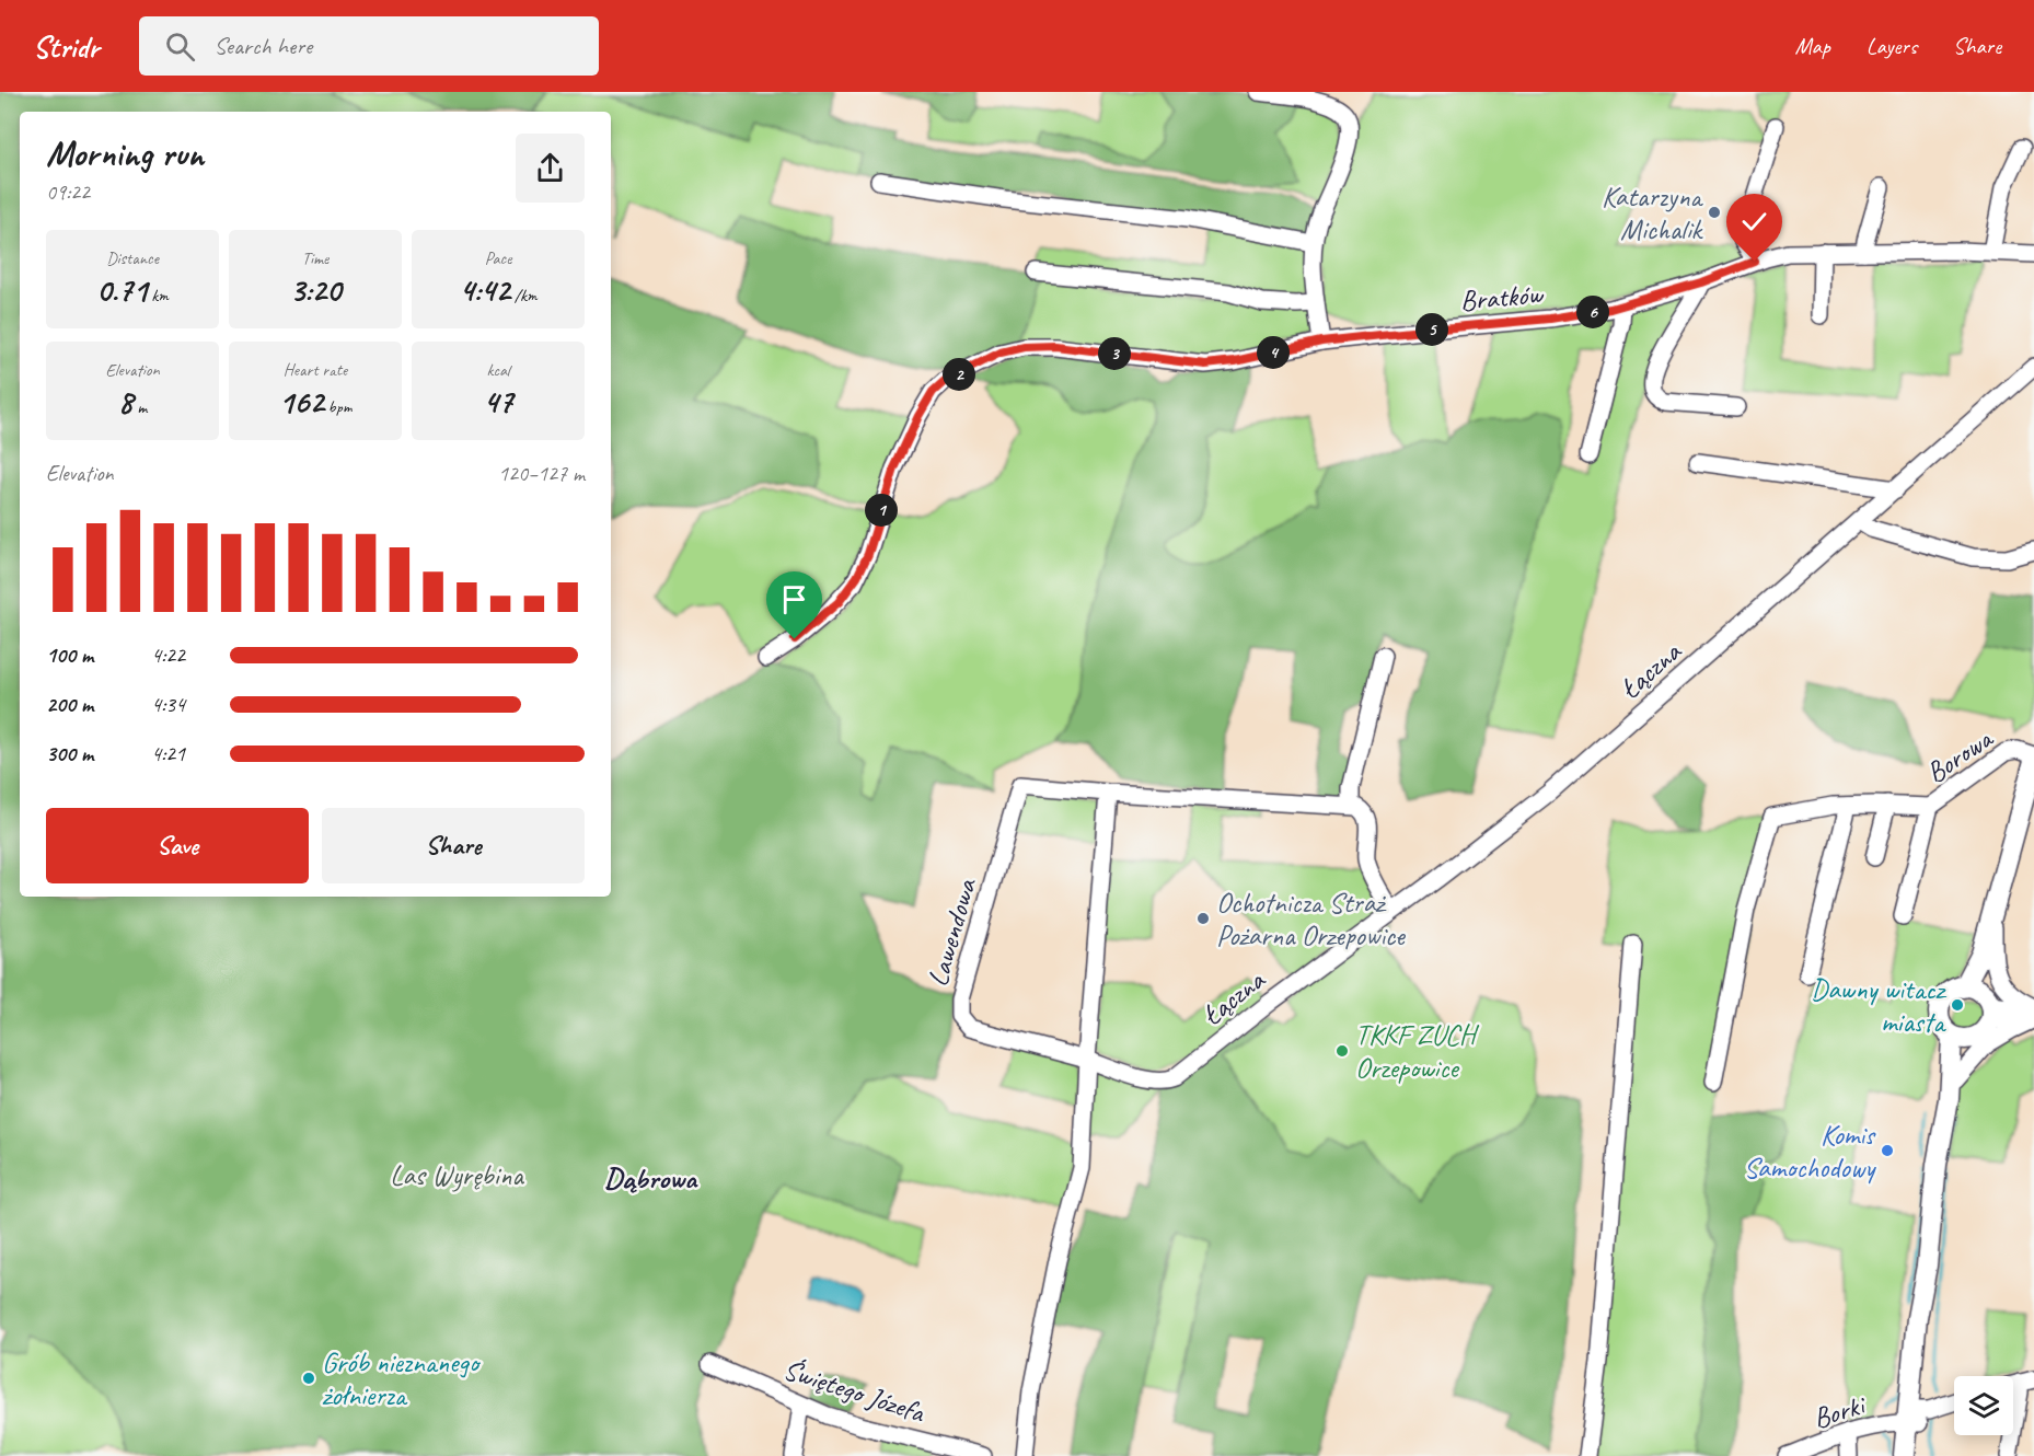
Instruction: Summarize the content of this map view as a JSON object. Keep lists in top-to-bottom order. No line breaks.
{"streets":{"street":["Bratków","Łączna","Borowa","Lawendowa","Świętego Józefa","Borki"]},"crossings":[["Łączna","Lawendowa"]],"districts":["Dąbrowa"],"parks":["Las Wyrębina"],"places":["Katarzyna Michalik","Ochotnicza Straż Pożarna Orzepowice","Dawny witacz miasta","TKKF ZUCH Orzepowice","Komis Samochodowy","Grób nieznanego żołnierza"],"page":{"header":"Stridr","search":"Search here","nav":["Map","Layers","Share"],"heading":["Morning run","09:22"],"stats":[["Distance","0.71 km"],["Time","3:20"],["Pace","4:42 /km"],["Elevation","8 m"],["Heart rate","162 bpm"],["kcal","47"]],"pins":["6","5","4","3","2","1"],"chart":["Elevation","120–127 m"],"list":[{"name":"100 m","note":"4:22"},{"name":"200 m","note":"4:34"},{"name":"300 m","note":"4:21"}],"buttons":["Save","Share"]}}
